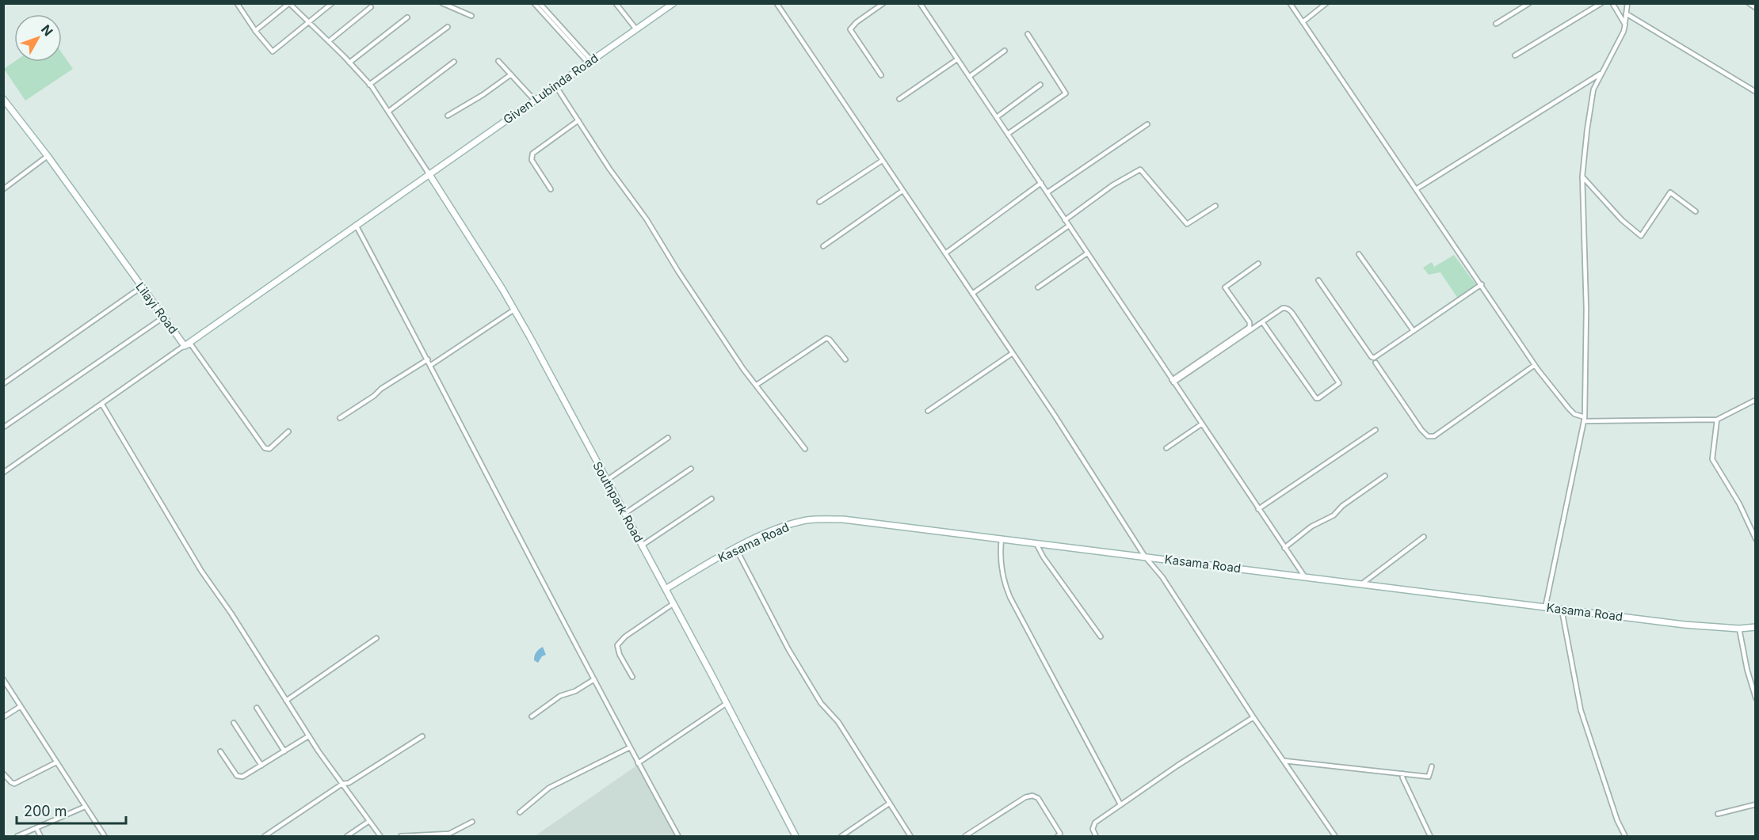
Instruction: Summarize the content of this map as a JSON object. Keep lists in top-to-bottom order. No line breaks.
{"streets":{"street":["Given Lubinda Road","Lilayi Road","Southpark Road","Kasama Road"]},"crossings":[["Given Lubinda Road","Lilayi Road"],["Given Lubinda Road","Southpark Road"],["Lilayi Road","Southpark Road"],["Southpark Road","Kasama Road"]],"scale_bar":"200 m","north":"top right"}
